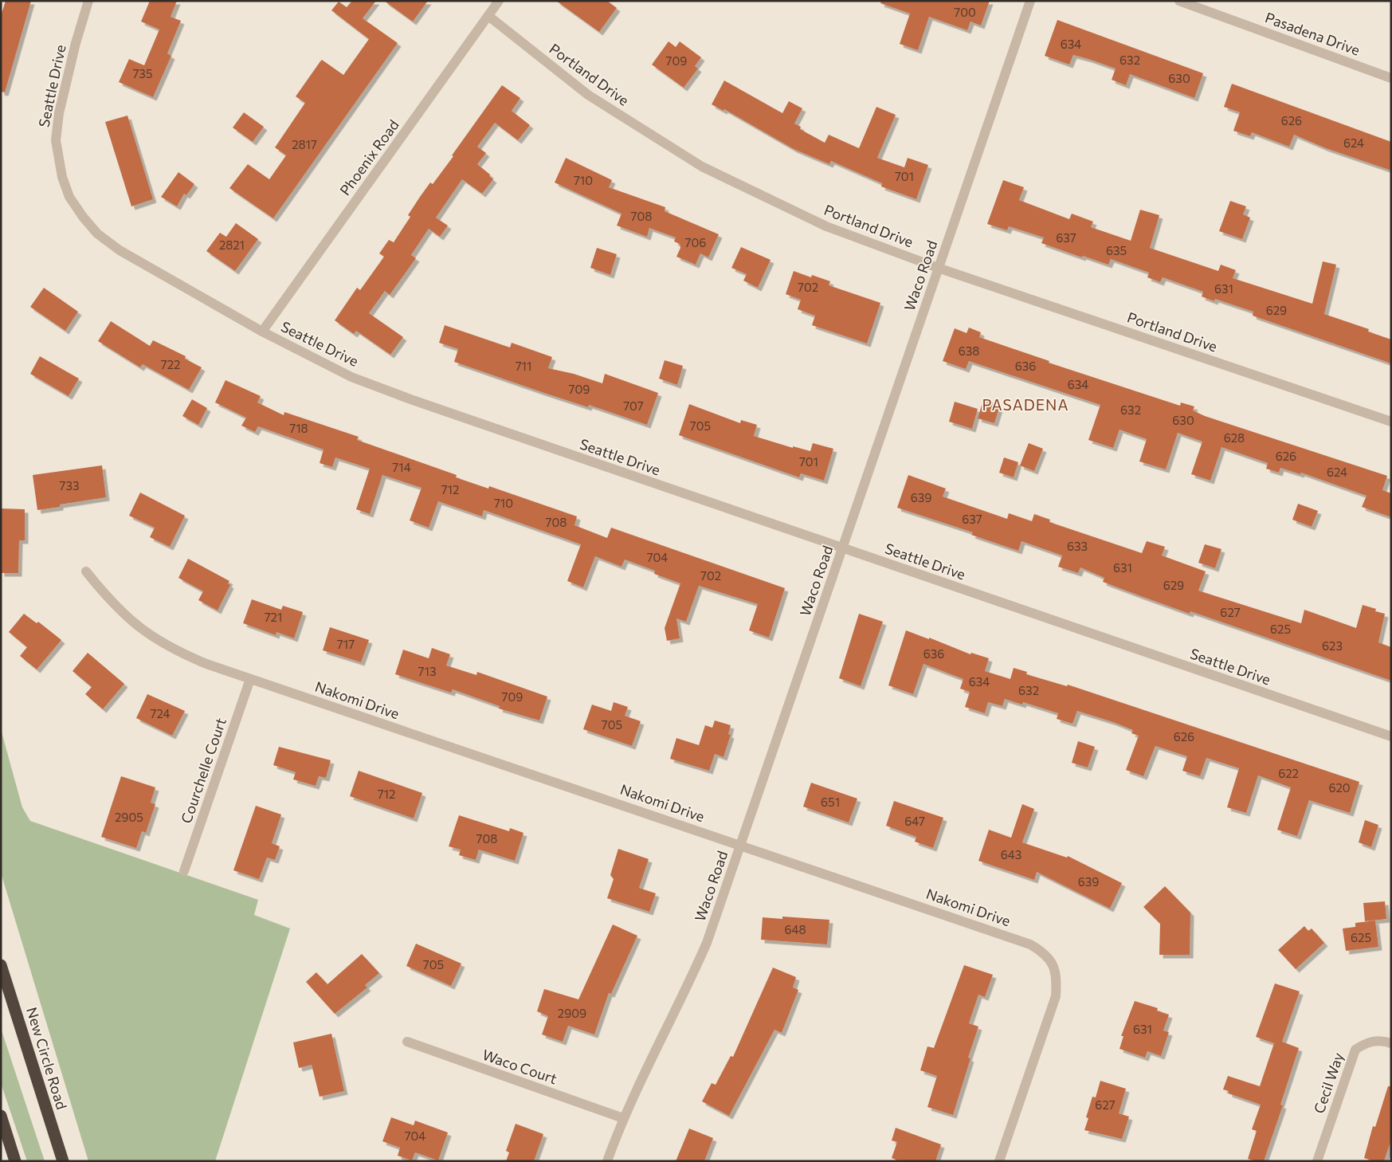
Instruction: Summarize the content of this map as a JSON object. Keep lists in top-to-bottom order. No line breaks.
{"streets":{"highway":["New Circle Road"],"street":["Pasadena Drive","Portland Drive","Seattle Drive","Phoenix Road","Waco Road","Nakomi Drive","Courchelle Court","Waco Court","Cecil Way"]},"crossings":[["Portland Drive","Phoenix Road"],["Portland Drive","Waco Road"],["Seattle Drive","Phoenix Road"],["Seattle Drive","Waco Road"],["Waco Road","Nakomi Drive"],["Waco Road","Waco Court"],["Nakomi Drive","Courchelle Court"]],"districts":["PASADENA"],"house_numbers":["700","634","632","709","735","630","626","624","2817","701","710","708","637","706","2821","635","702","631","629","638","722","711","636","634","709","707","632","630","705","718","628","626","701","714","624","733","712","639","710","637","708","633","704","631","702","629","627","721","625","717","623","636","713","634","632","709","724","705","626","622","620","712","651","2905","647","708","643","639","648","625","705","2909","631","627","704"]}
